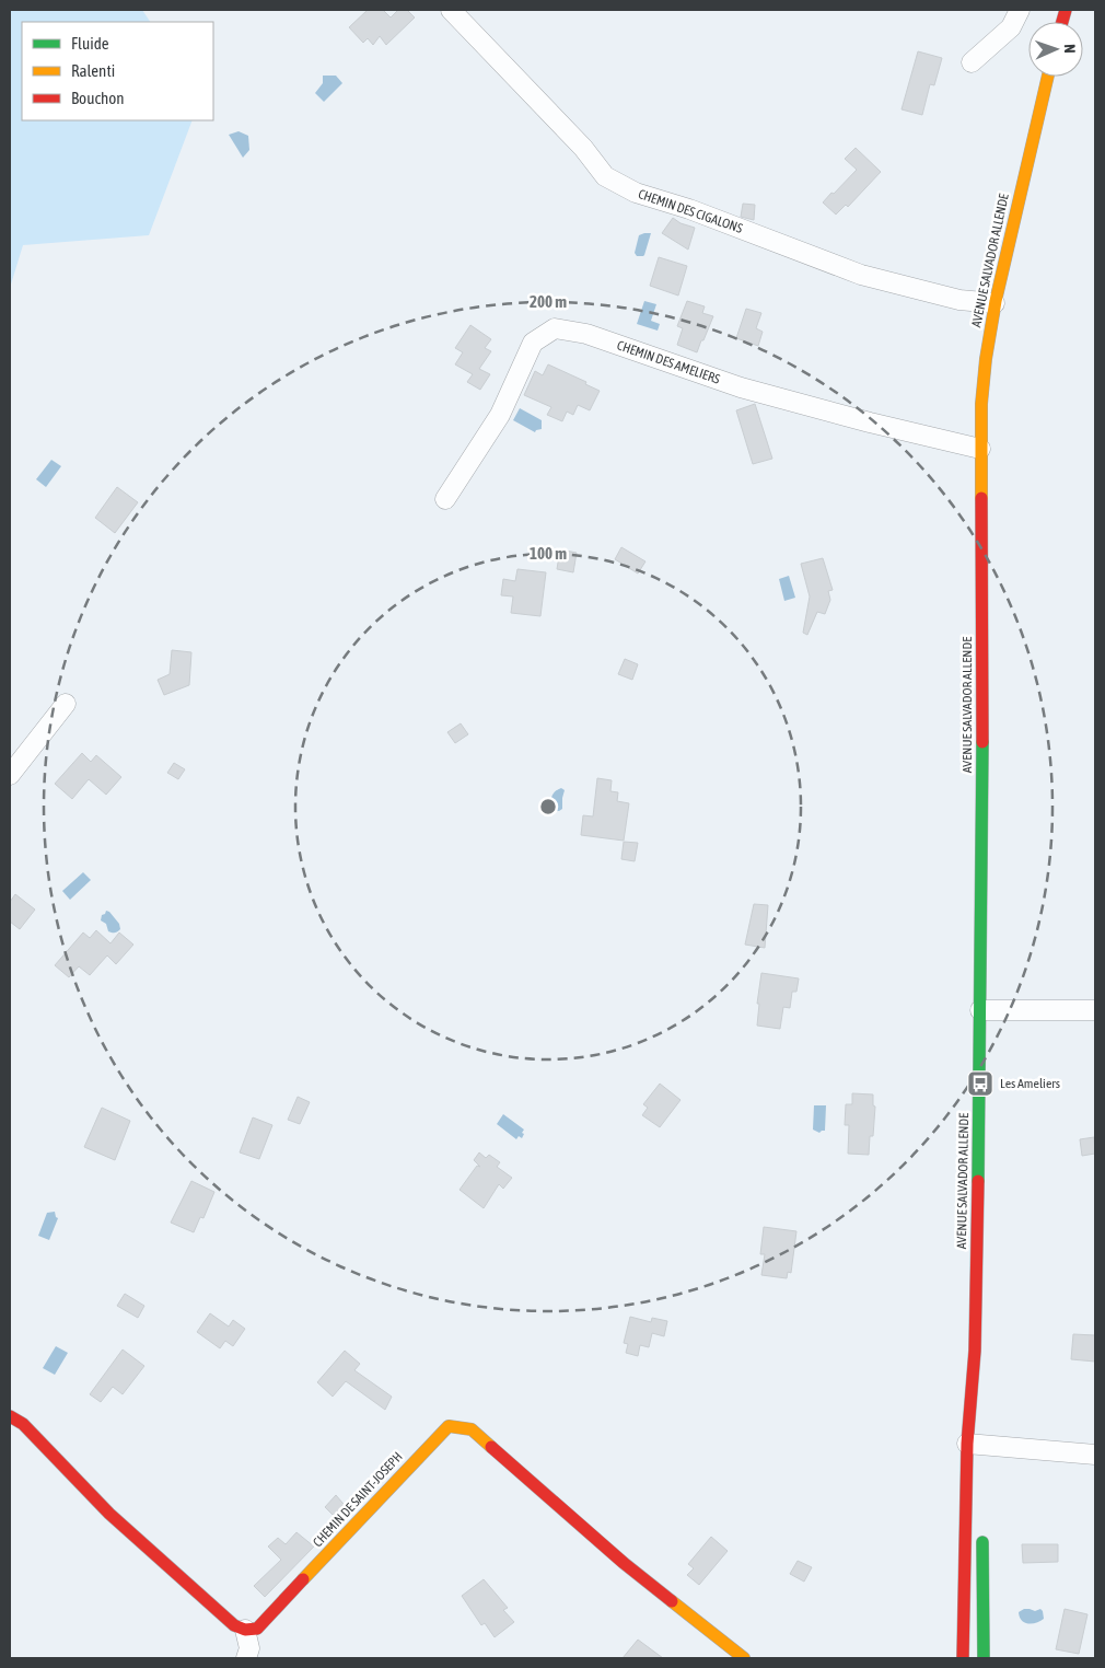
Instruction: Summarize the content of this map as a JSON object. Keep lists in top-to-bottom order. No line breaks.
{"streets":{"main road":["AVENUE SALVADOR ALLENDE","CHEMIN DE SAINT-JOSEPH"],"street":["CHEMIN DES CIGALONS","CHEMIN DES AMELIERS"]},"crossings":[["CHEMIN DES CIGALONS","AVENUE SALVADOR ALLENDE"],["AVENUE SALVADOR ALLENDE","CHEMIN DES AMELIERS"]],"places":{"bus stop":["Les Ameliers"]},"legend":["Fluide","Ralenti","Bouchon"],"north":"right","rings":["200 m","100 m"]}
